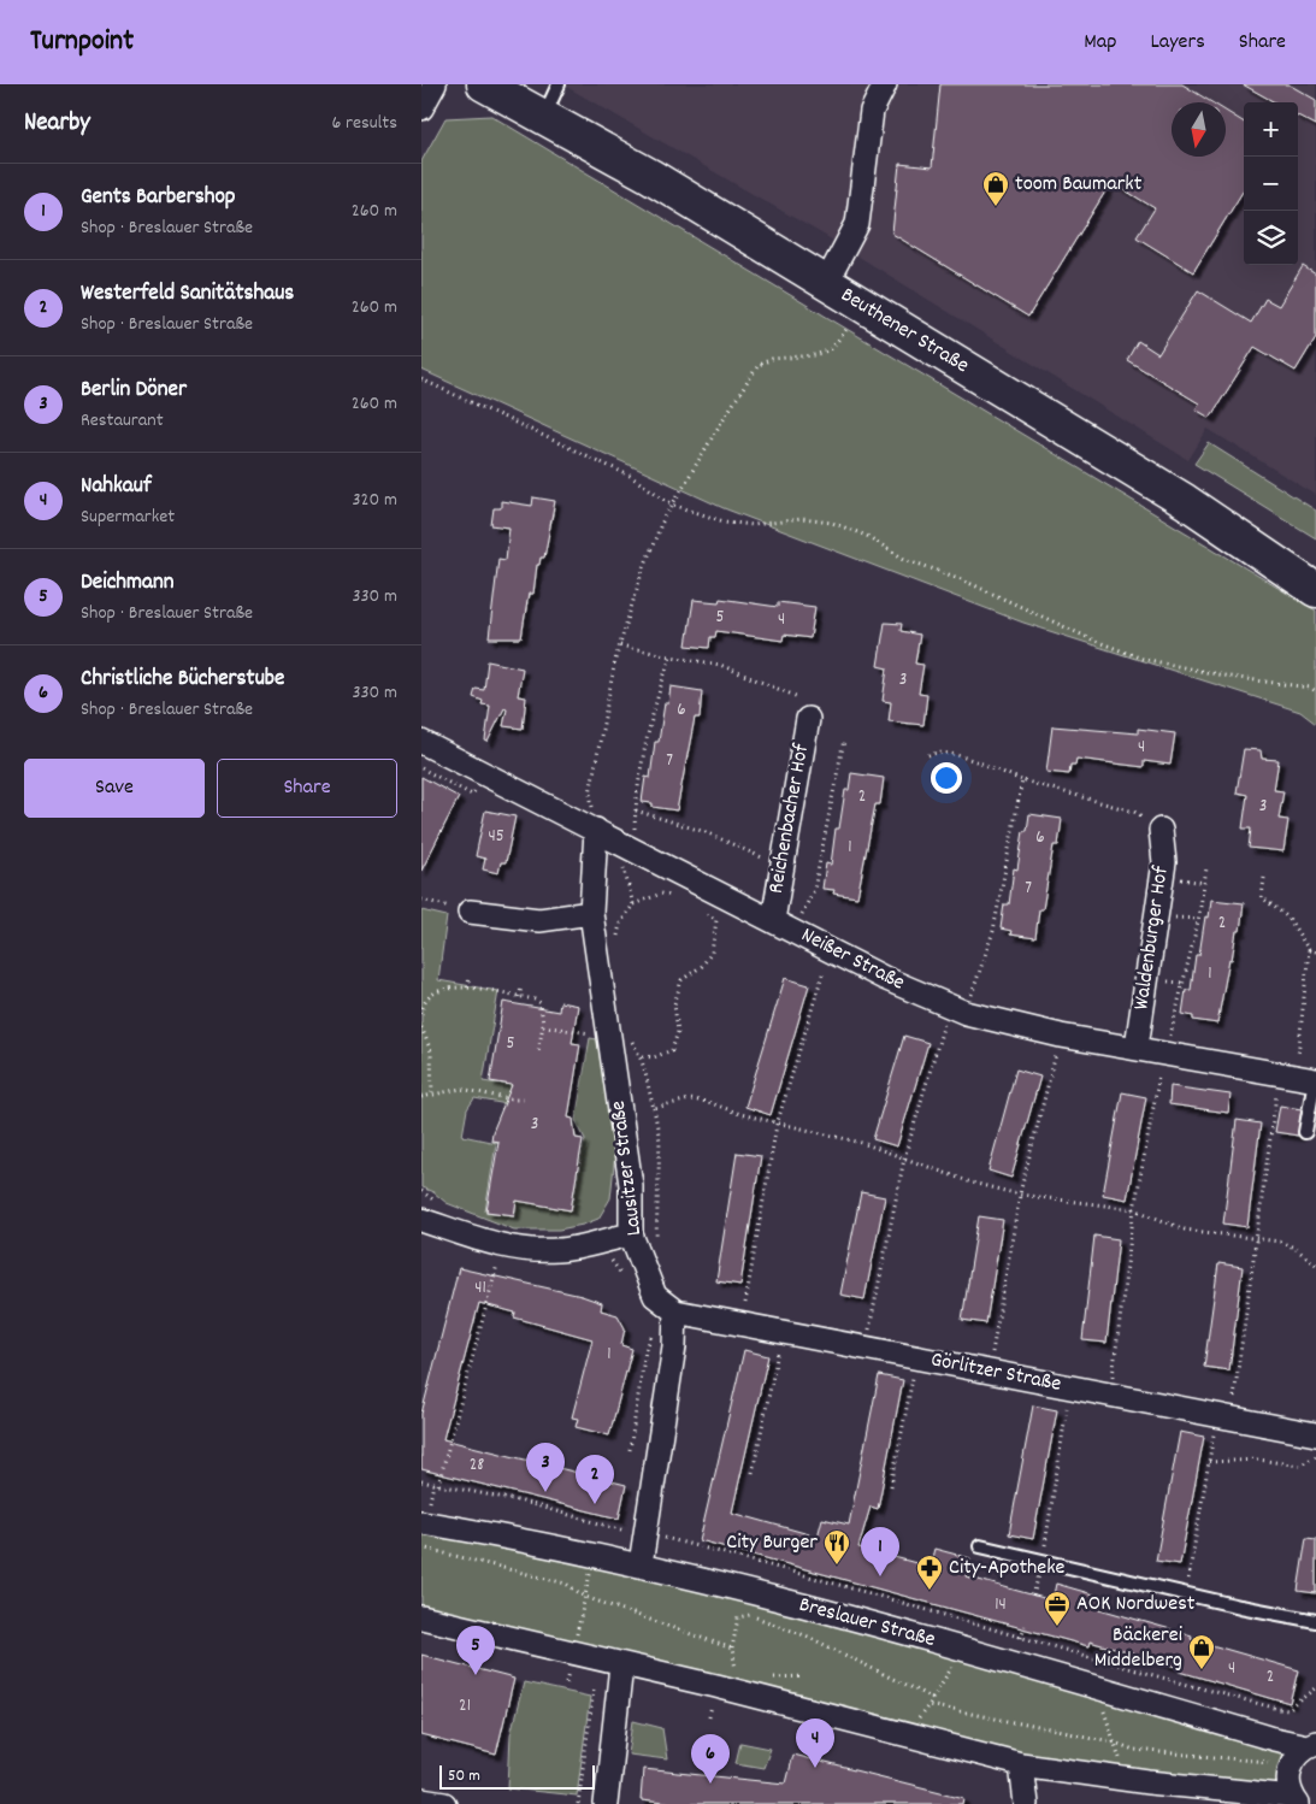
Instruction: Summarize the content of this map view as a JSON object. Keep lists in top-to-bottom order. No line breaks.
{"streets":{"main road":["Beuthener Straße"],"street":["Reichenbacher Hof","Waldenburger Hof","Neißer Straße","Lausitzer Straße","Görlitzer Straße","Breslauer Straße"]},"crossings":[["Reichenbacher Hof","Neißer Straße"],["Waldenburger Hof","Neißer Straße"],["Neißer Straße","Lausitzer Straße"],["Lausitzer Straße","Görlitzer Straße"]],"places":{"shop":["toom Baumarkt","Bäckerei Middelberg"],"restaurant":["City Burger"],"pharmacy":["City-Apotheke"],"office":["AOK Nordwest"]},"house_numbers":["5","4","3","6","4","7","2","3","45","6","1","7","2","1","5","3","41","1","28","14","4","2","21"],"scale_bar":"50 m","north":"bottom","page":{"header":"Turnpoint","nav":["Map","Layers","Share"],"heading":["Nearby","6 results"],"map_buttons":["+","−"],"list":[{"mark":"1","name":"Gents Barbershop","note":"Shop · Breslauer Straße","value":"260 m"},{"mark":"2","name":"Westerfeld Sanitätshaus","note":"Shop · Breslauer Straße","value":"260 m"},{"mark":"3","name":"Berlin Döner","note":"Restaurant","value":"260 m"},{"mark":"4","name":"Nahkauf","note":"Supermarket","value":"320 m"},{"mark":"5","name":"Deichmann","note":"Shop · Breslauer Straße","value":"330 m"},{"mark":"6","name":"Christliche Bücherstube","note":"Shop · Breslauer Straße","value":"330 m"}],"buttons":["Save","Share"],"pins":["3","2","1","5","4","6"],"scale":"50 m"}}
